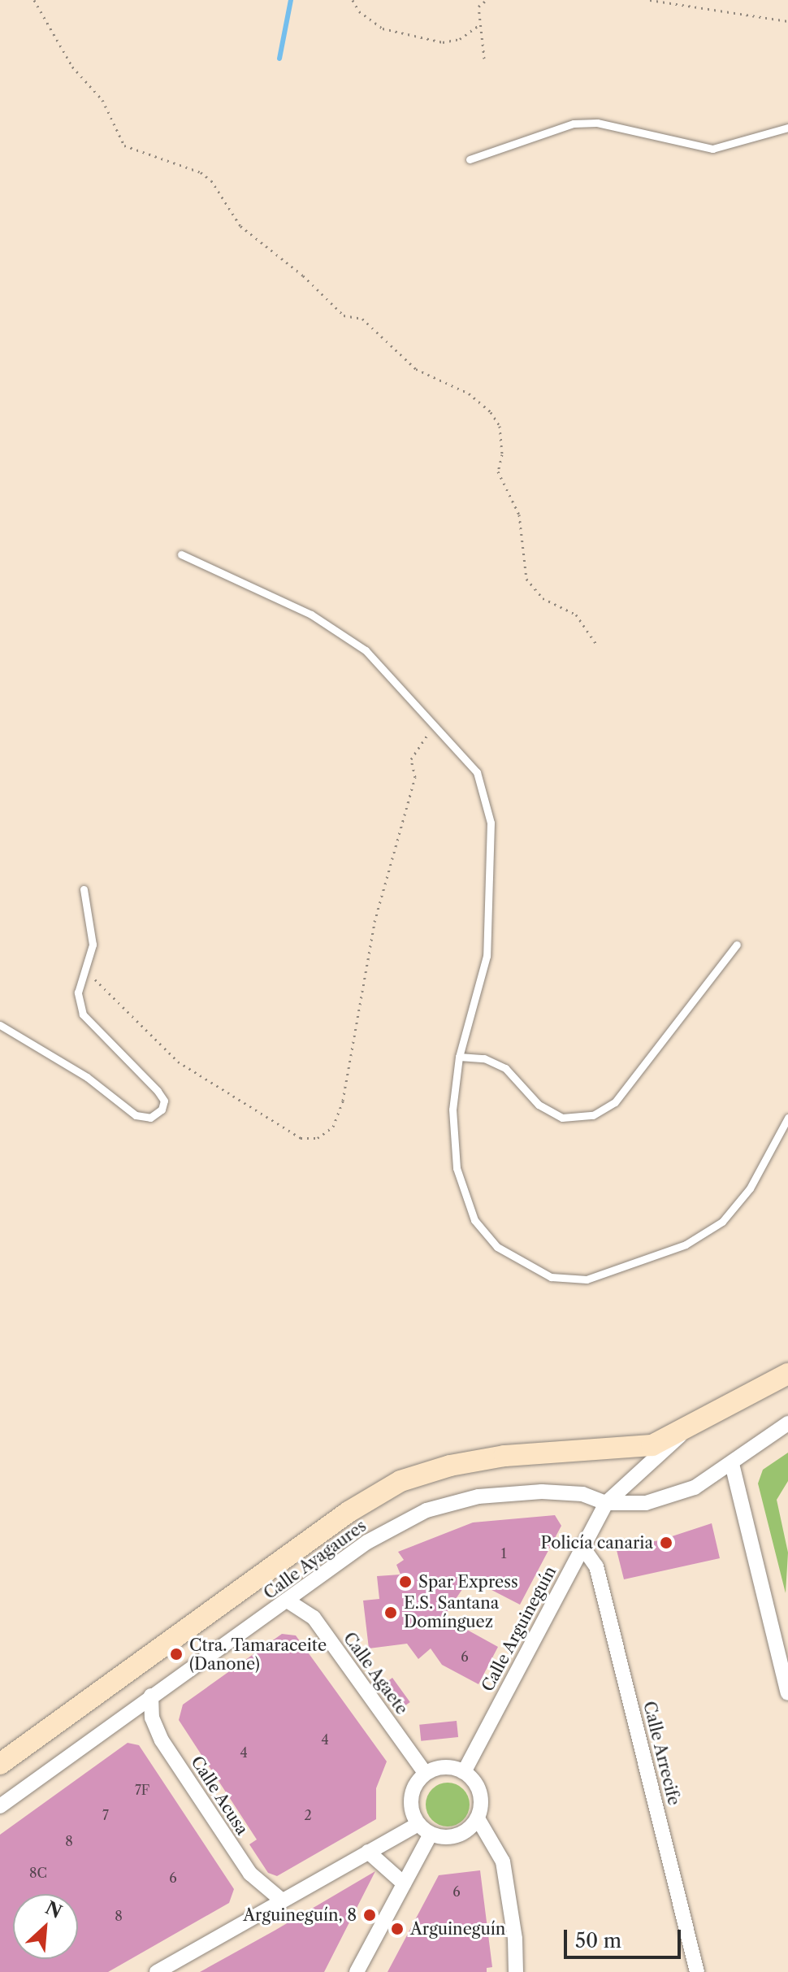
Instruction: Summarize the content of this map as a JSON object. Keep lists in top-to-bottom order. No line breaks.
{"streets":{"street":["Calle Ayagaures","Calle Arguineguín","Calle Agaete","Calle Arrecife","Calle Acusa"]},"crossings":[["Calle Ayagaures","Calle Arguineguín"],["Calle Ayagaures","Calle Agaete"],["Calle Ayagaures","Calle Acusa"],["Calle Arguineguín","Calle Agaete"],["Calle Arguineguín","Calle Arrecife"]],"places":["Policía canaria","Spar Express","E.S. Santana Domínguez","Ctra. Tamaraceite (Danone)","Arguineguín, 8","Arguineguín"],"house_numbers":["1","6","4","4","7F","7","2","8","8C","6","6","8"],"scale_bar":"50 m","north":"top right"}
